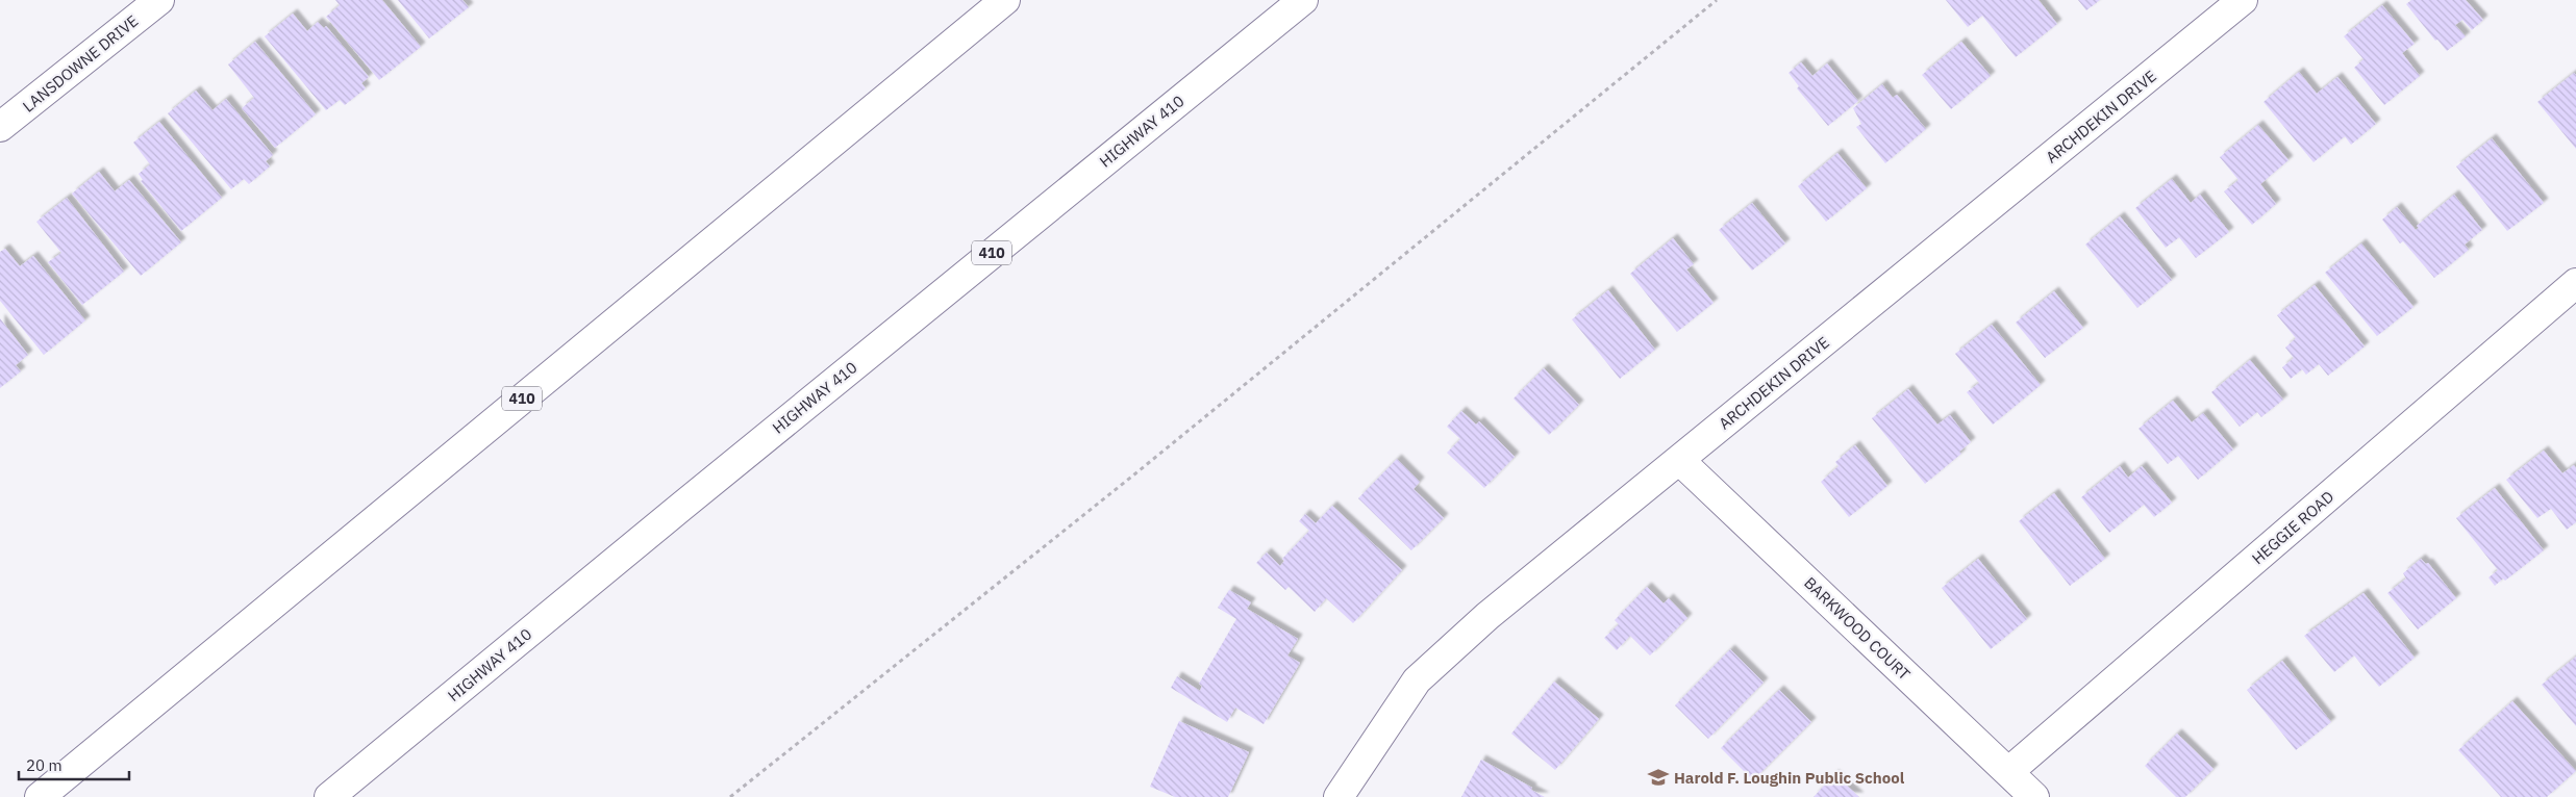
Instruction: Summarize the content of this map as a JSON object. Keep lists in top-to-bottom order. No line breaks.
{"streets":{"main road":["LANSDOWNE DRIVE","ARCHDEKIN DRIVE","HIGHWAY 410","410","HEGGIE ROAD","BARKWOOD COURT"]},"crossings":[["ARCHDEKIN DRIVE","BARKWOOD COURT"],["HEGGIE ROAD","BARKWOOD COURT"]],"places":{"school or university":["Harold F. Loughin Public School"]},"scale_bar":"20 m"}
